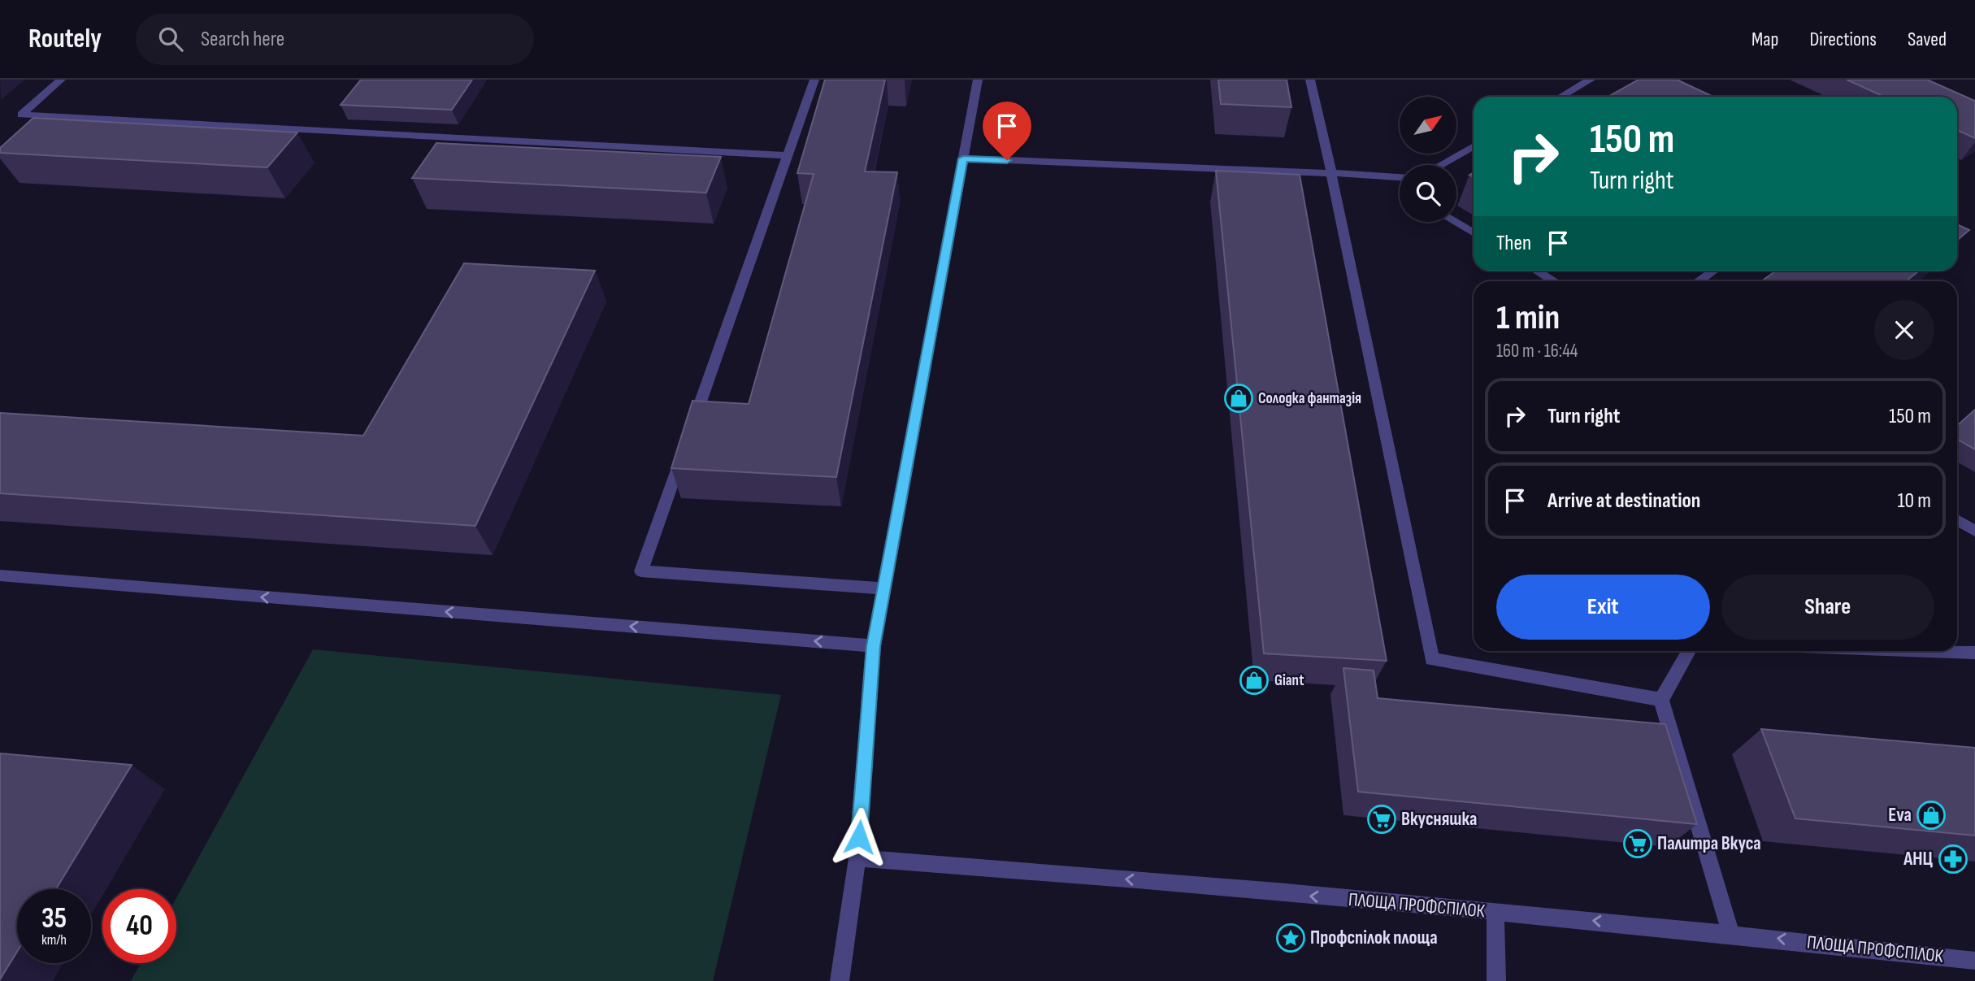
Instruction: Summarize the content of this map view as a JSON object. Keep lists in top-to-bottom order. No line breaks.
{"streets":{"street":["ПЛОЩА ПРОФСПІЛОК"]},"one_way":["ПЛОЩА ПРОФСПІЛОК"],"places":{"shop":["Солодка фантазія","Giant","Eva"],"supermarket":["Вкусняшка","Палитра Вкуса"],"pharmacy":["АНЦ"],"place":["Профспілок площа"]},"north":"top right","page":{"header":"Routely","search":"Search here","nav":["Map","Directions","Saved"],"turn":["150 m","Turn right"],"then":"Then","heading":["1 min","160 m · 16:44"],"list":[{"name":"Turn right","value":"150 m"},{"name":"Arrive at destination","value":"10 m"}],"buttons":["Exit","Share"],"speed":"35 km/h","limit":"40"}}
